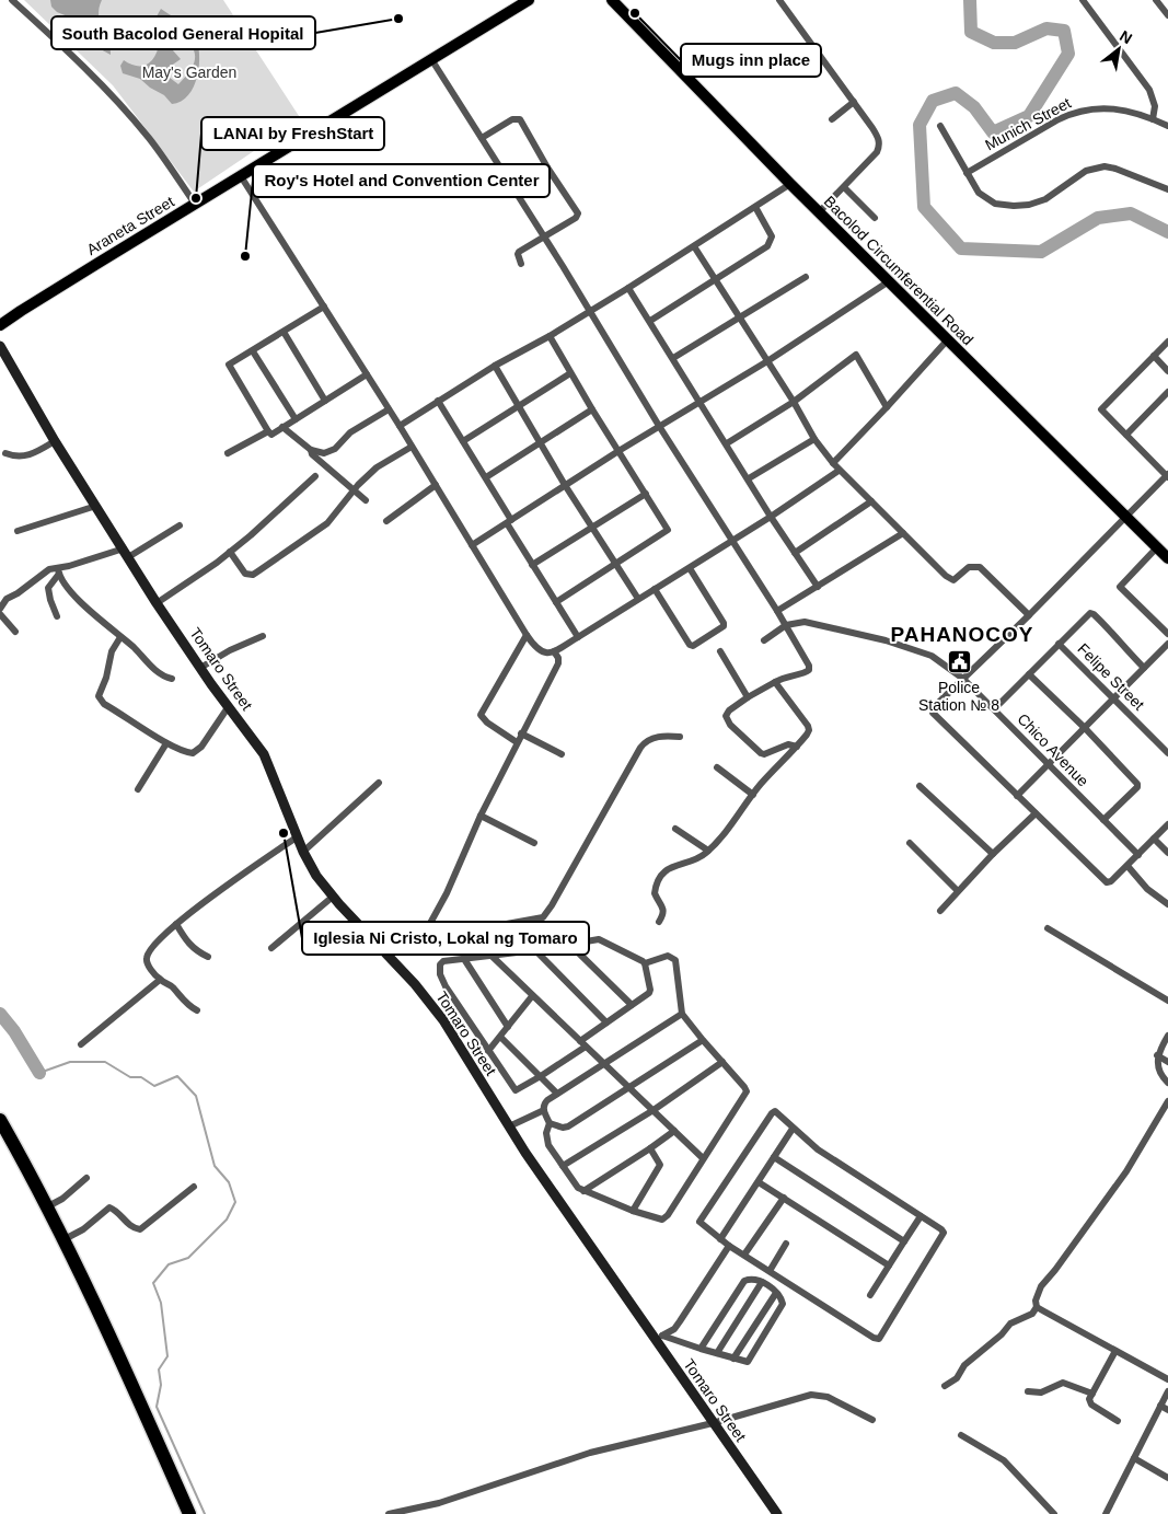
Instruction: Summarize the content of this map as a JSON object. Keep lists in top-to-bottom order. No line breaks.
{"streets":{"main road":["Araneta Street","Bacolod Circumferential Road"],"street":["Munich Street","Tomaro Street","Felipe Street","Chico Avenue"]},"districts":["PAHANOCOY"],"parks":["May's Garden"],"places":{"other":["Mugs inn place","South Bacolod General Hopital","LANAI by FreshStart","Roy's Hotel and Convention Center","Iglesia Ni Cristo, Lokal ng Tomaro"],"public building":["Police Station № 8"]},"north":"top right"}
